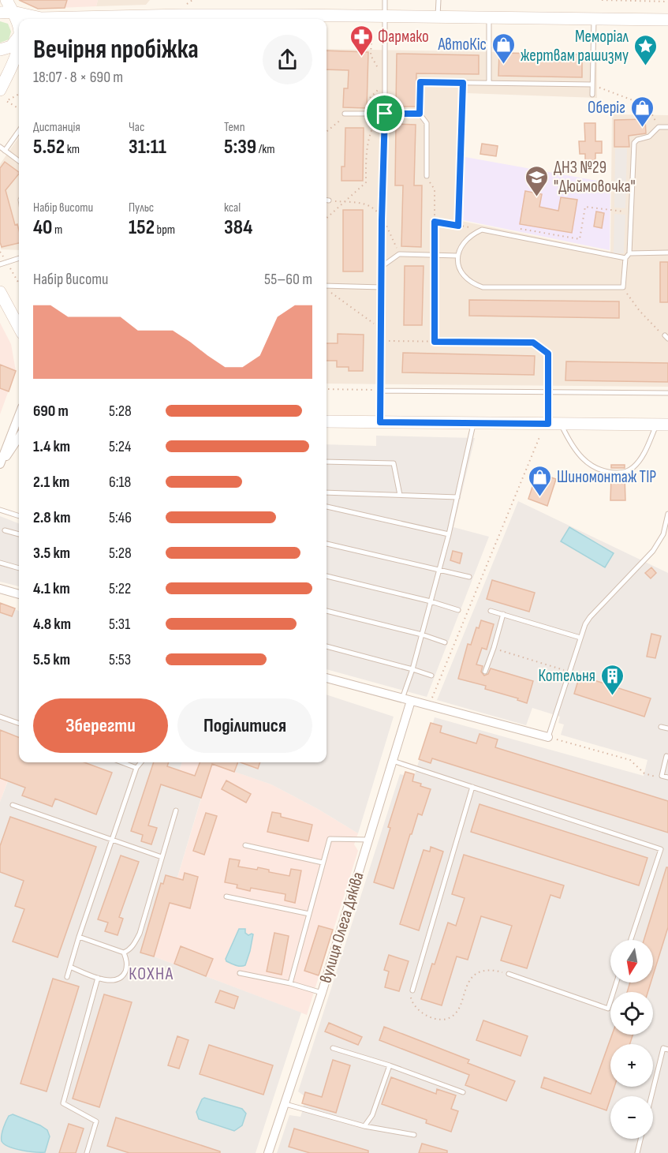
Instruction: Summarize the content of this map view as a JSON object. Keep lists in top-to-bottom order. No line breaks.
{"streets":{"street":["вулиця Олега Дяківа"]},"districts":["КОХНА"],"places":{"pharmacy":["Фармако"],"shop":["АвтоКіс","Оберіг","Шиномонтаж ТІР"],"place":["Меморіал жертвам рашизму"],"school or university":["ДНЗ №29 \"Дюймовочка\""],"building":["Котельня"]},"north":"bottom","page":{"heading":["Вечірня пробіжка","18:07 · 8 × 690 m"],"stats":[["Дистанція","5.52 km"],["Час","31:11"],["Темп","5:39 /km"],["Набір висоти","40 m"],["Пульс","152 bpm"],["kcal","384"]],"chart":["Набір висоти","55–60 m"],"list":[{"name":"690 m","note":"5:28"},{"name":"1.4 km","note":"5:24"},{"name":"2.1 km","note":"6:18"},{"name":"2.8 km","note":"5:46"},{"name":"3.5 km","note":"5:28"},{"name":"4.1 km","note":"5:22"},{"name":"4.8 km","note":"5:31"},{"name":"5.5 km","note":"5:53"}],"buttons":["Зберегти","Поділитися"],"map_buttons":["+","−"]}}
